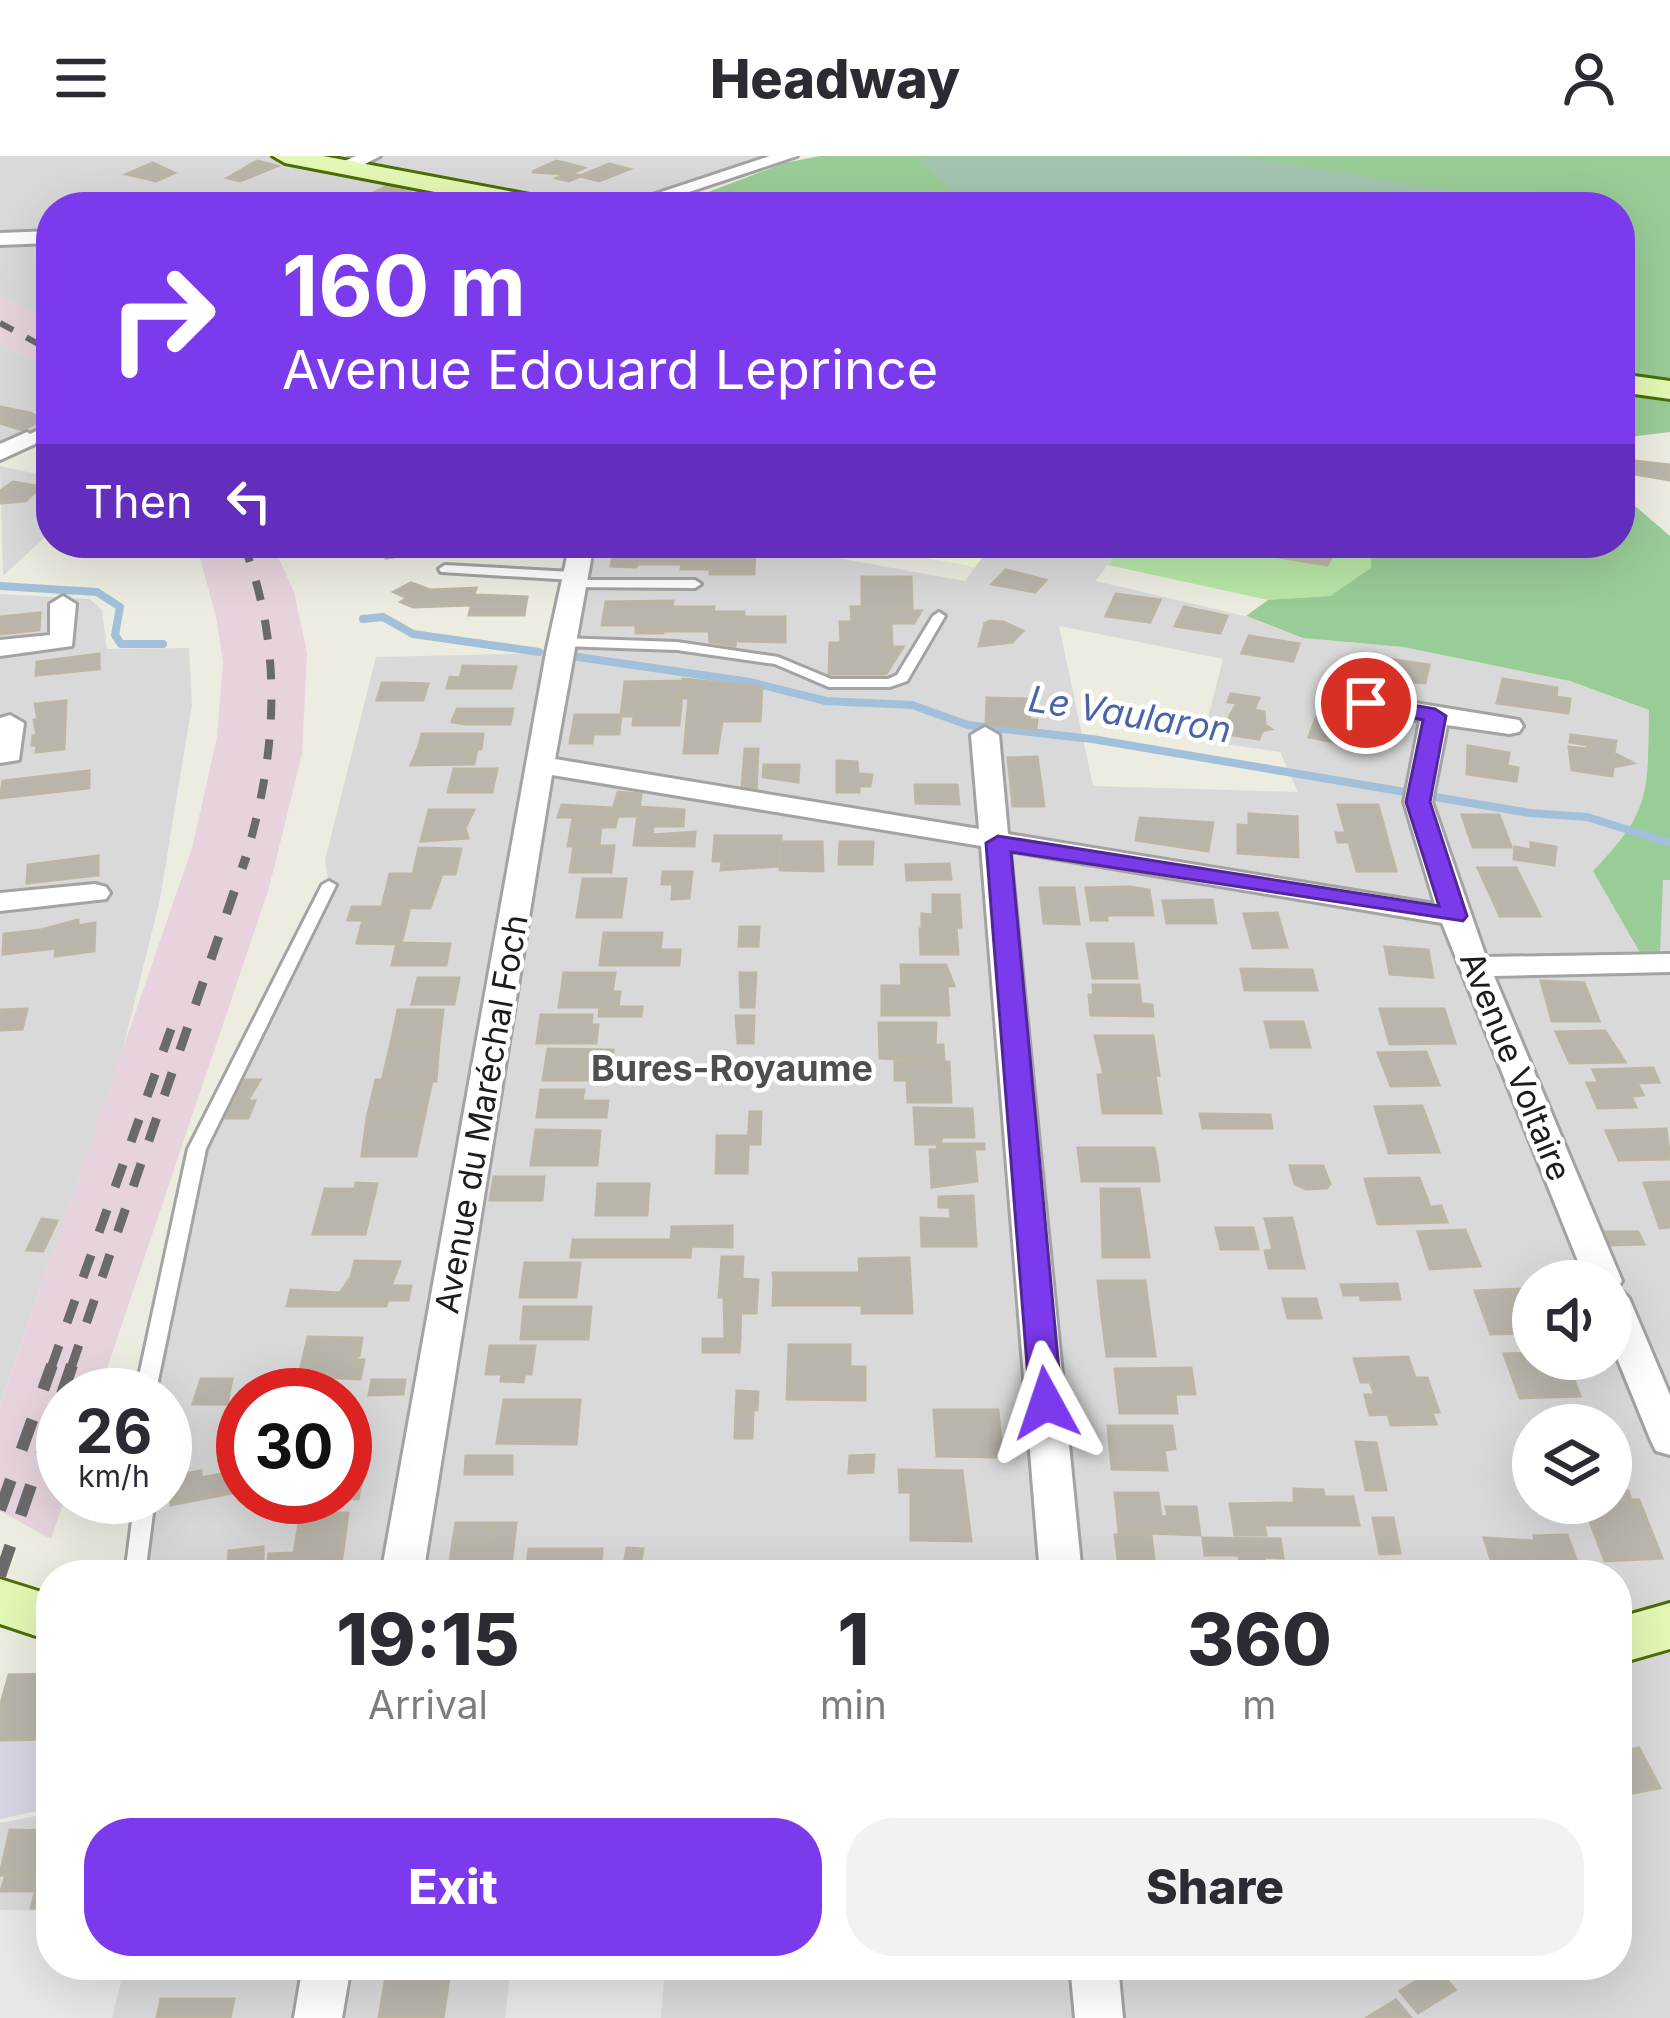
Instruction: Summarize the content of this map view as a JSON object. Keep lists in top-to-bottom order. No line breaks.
{"streets":{"street":["Avenue Voltaire","Avenue du Maréchal Foch"]},"districts":["Bures-Royaume"],"water":["Le Vaularon"],"page":{"header":"Headway","turn":["160 m","Avenue Edouard Leprince"],"then":"Then","speed":"26 km/h","limit":"30","eta":["19:15","Arrival","1","min","360","m"],"buttons":["Exit","Share"]}}
